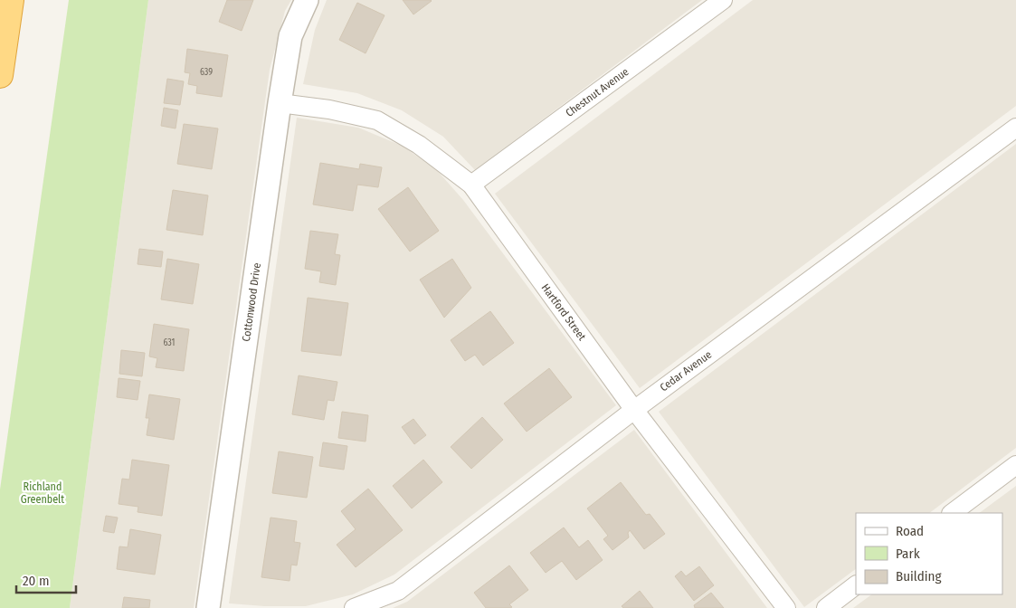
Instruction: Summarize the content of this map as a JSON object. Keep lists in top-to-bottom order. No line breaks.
{"streets":{"street":["Chestnut Avenue","Cottonwood Drive","Hartford Street","Cedar Avenue"]},"crossings":[["Chestnut Avenue","Hartford Street"],["Cottonwood Drive","Hartford Street"],["Hartford Street","Cedar Avenue"]],"parks":["Richland Greenbelt"],"house_numbers":["639","631"],"legend":["Road","Park","Building"],"scale_bar":"20 m"}
